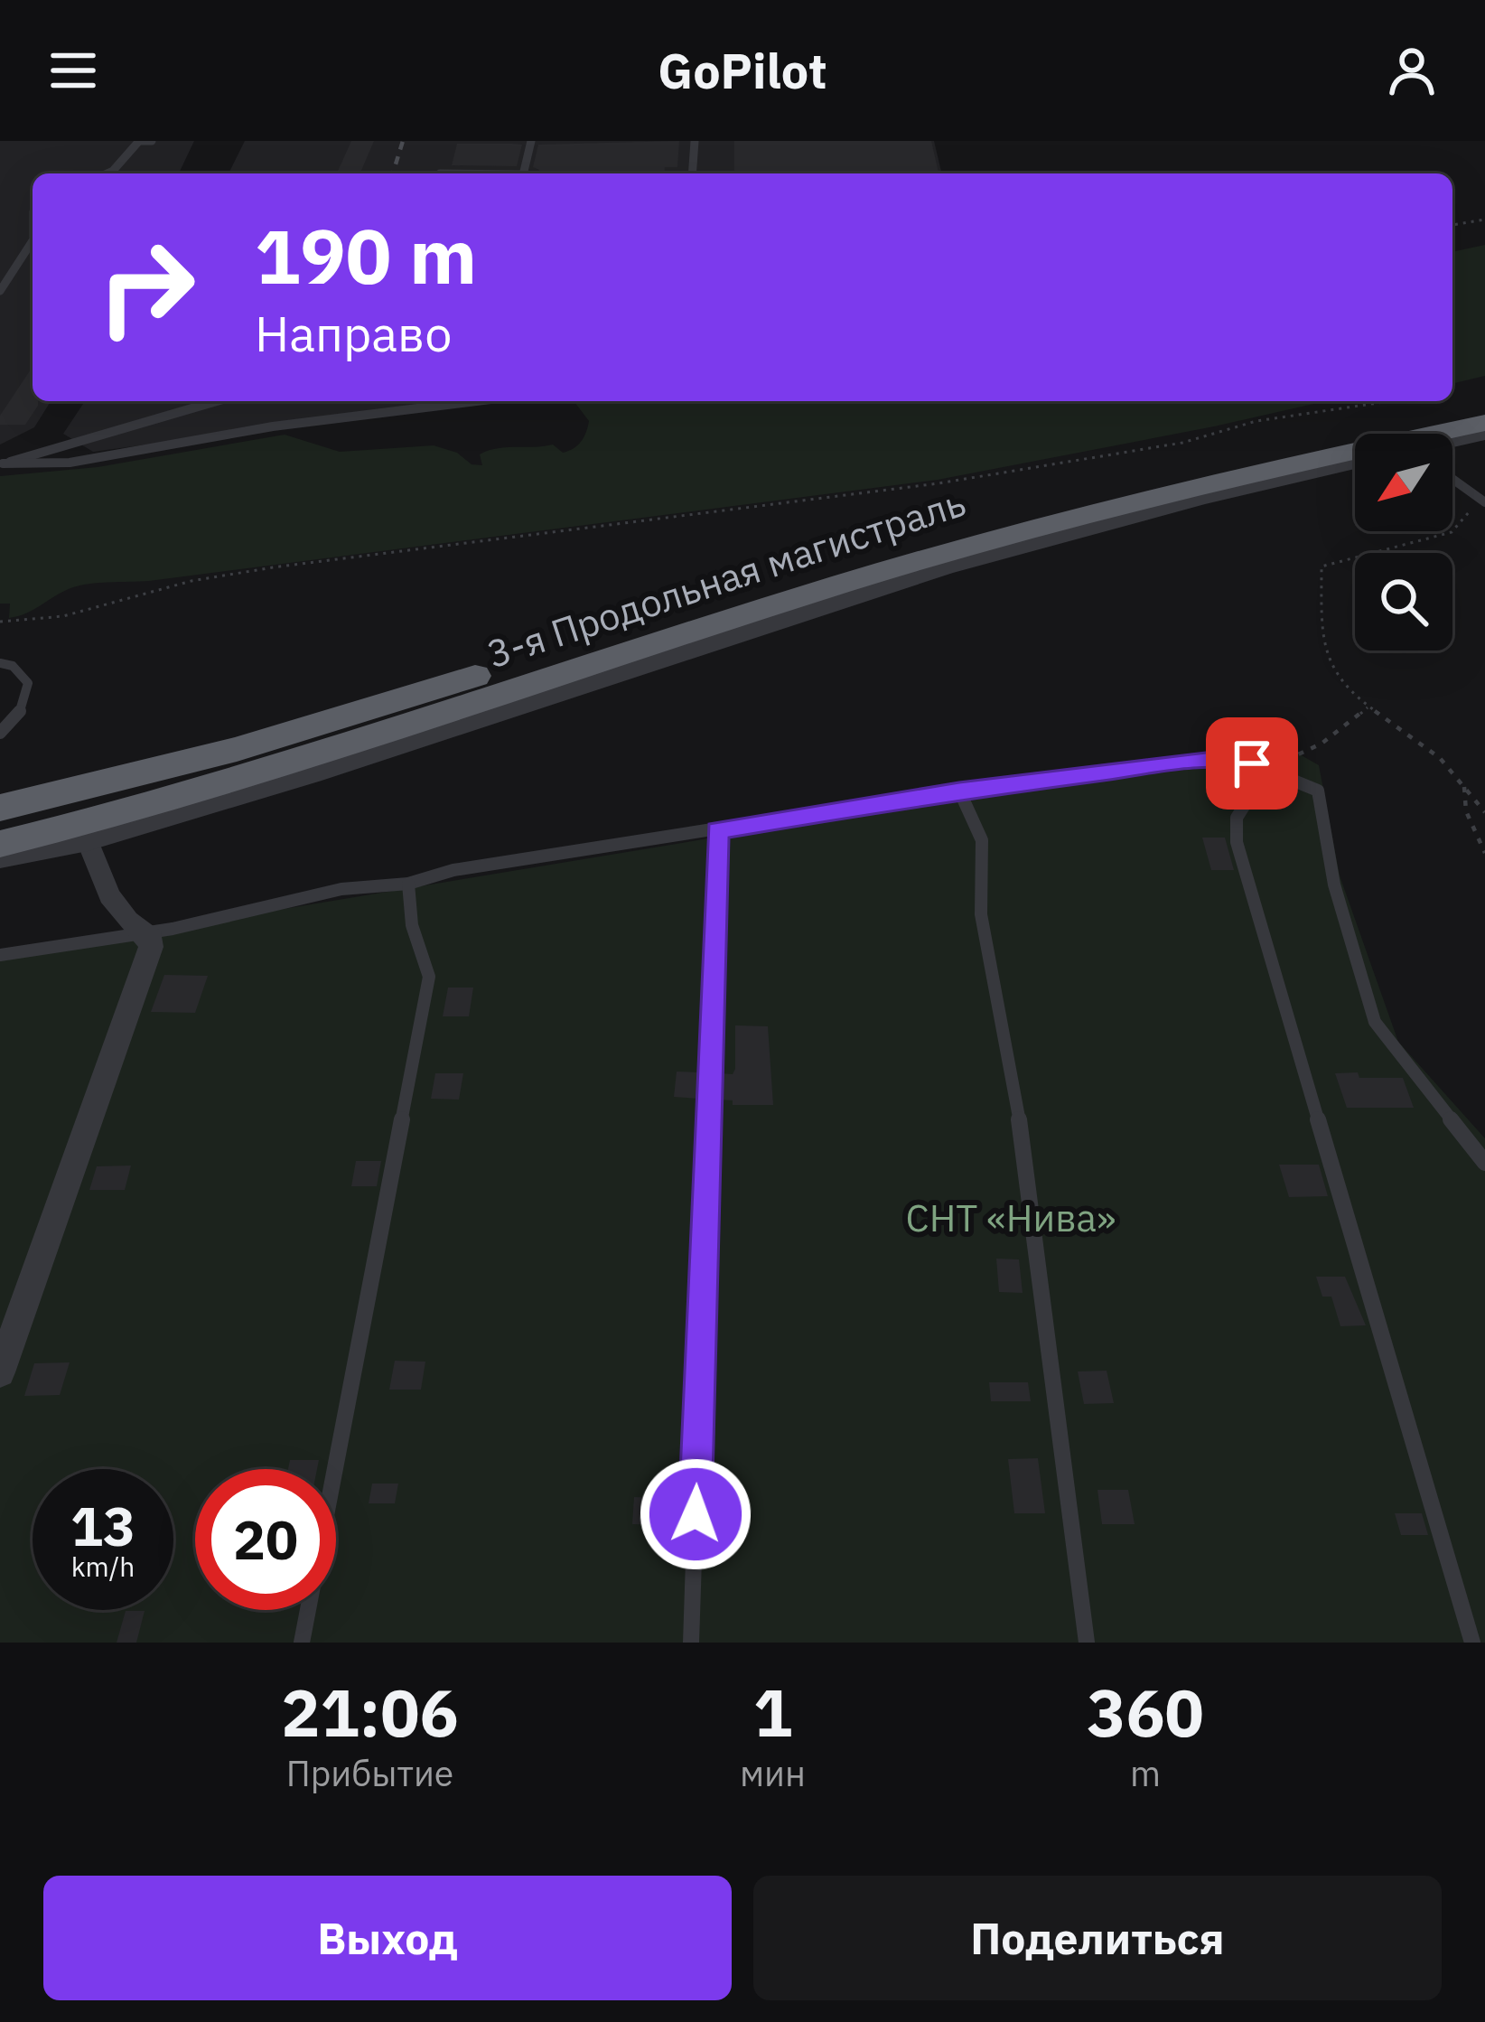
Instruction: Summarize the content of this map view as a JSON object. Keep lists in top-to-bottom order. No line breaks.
{"streets":{"highway":["3-я Продольная магистраль"]},"parks":["СНТ «Нива»"],"north":"bottom left","page":{"header":"GoPilot","turn":["190 m","Направо"],"speed":"13 km/h","limit":"20","eta":["21:06","Прибытие","1","мин","360","m"],"buttons":["Выход","Поделиться"]}}
